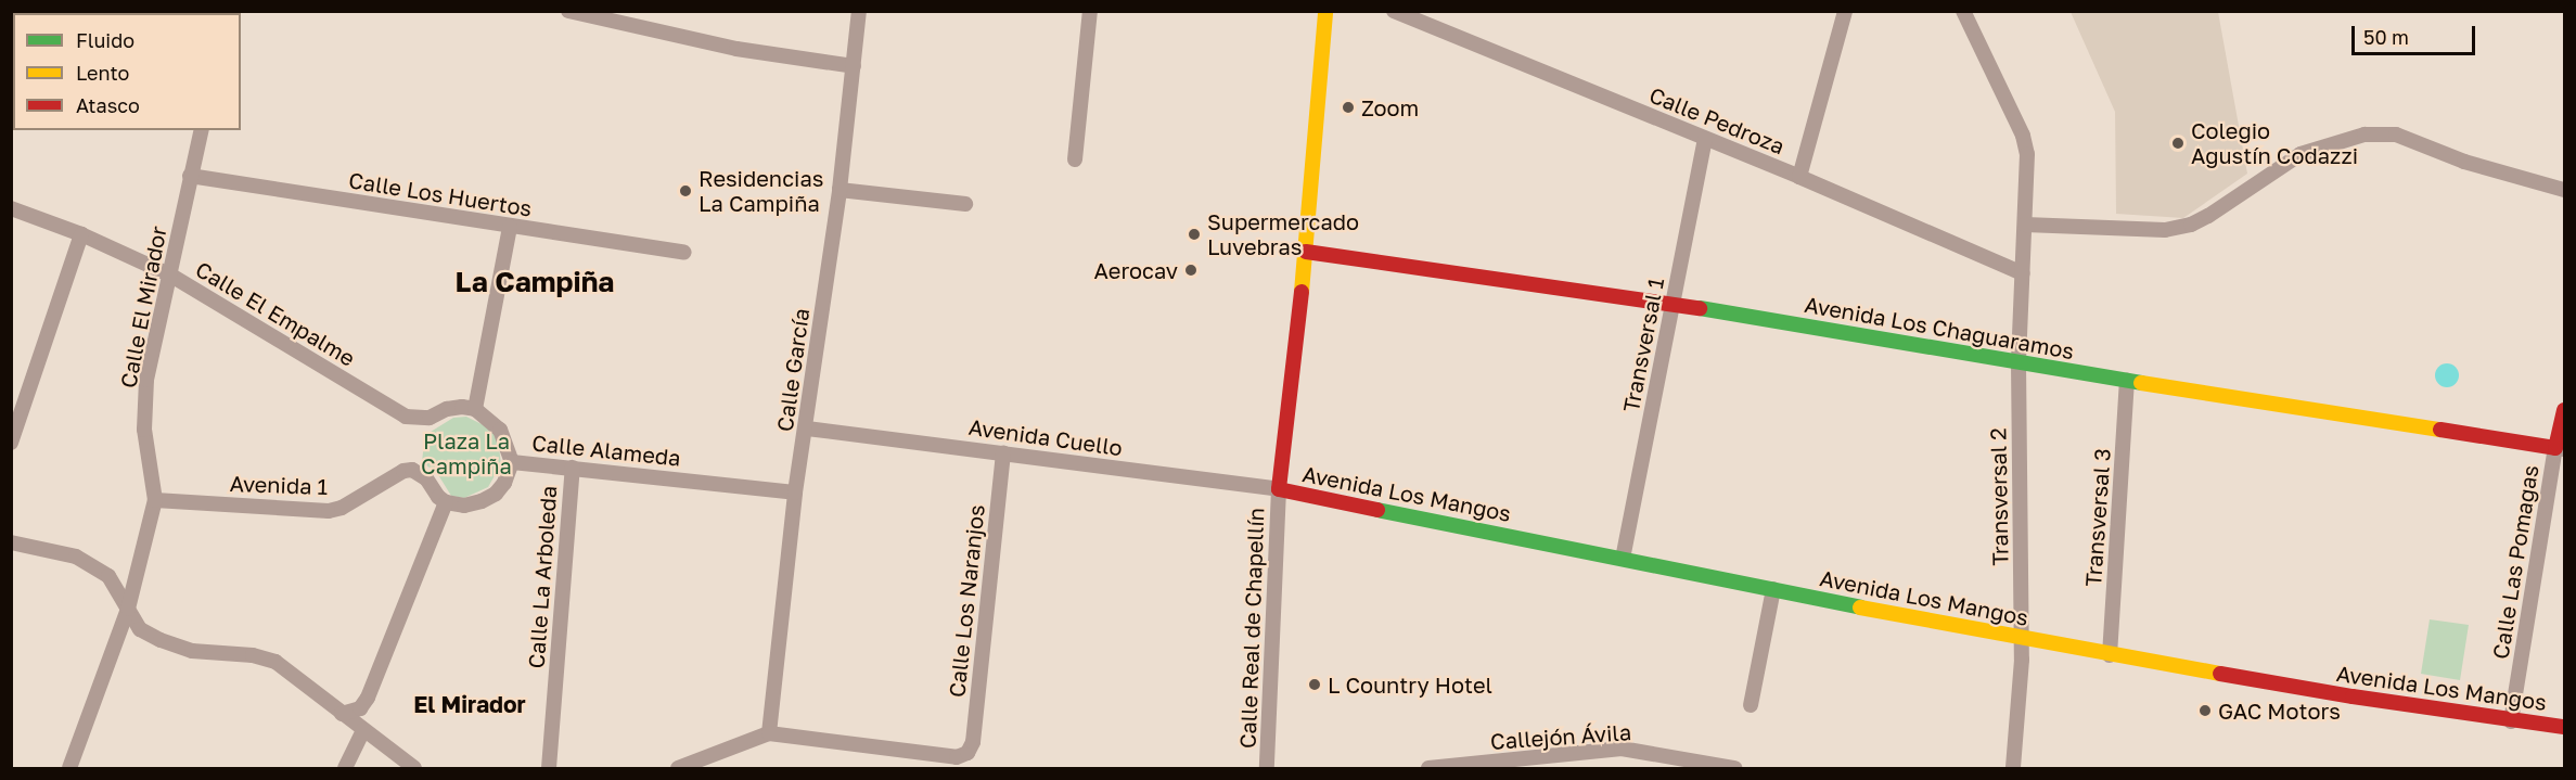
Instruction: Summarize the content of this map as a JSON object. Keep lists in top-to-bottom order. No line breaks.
{"streets":{"street":["Calle Pedroza","Calle Los Huertos","Calle El Mirador","Calle El Empalme","Avenida Los Chaguaramos","Transversal 1","Calle García","Avenida Cuello","Calle Alameda","Avenida 1","Avenida Los Mangos","Transversal 2","Transversal 3","Calle Las Pomagas","Calle La Arboleda","Calle Los Naranjos","Calle Real de Chapellín","Callejón Ávila"]},"crossings":[["Calle Pedroza","Transversal 1"],["Calle Pedroza","Transversal 2"],["Calle Los Huertos","Calle El Mirador"],["Calle El Mirador","Calle El Empalme"],["Calle El Mirador","Avenida 1"],["Calle El Empalme","Calle Alameda"],["Avenida Los Chaguaramos","Transversal 1"],["Avenida Los Chaguaramos","Transversal 2"],["Avenida Los Chaguaramos","Transversal 3"],["Avenida Los Chaguaramos","Calle Las Pomagas"],["Transversal 1","Avenida Los Mangos"],["Calle García","Avenida Cuello"],["Calle García","Calle Alameda"],["Calle García","Calle Los Naranjos"],["Avenida Cuello","Avenida Los Mangos"],["Avenida Cuello","Calle Los Naranjos"],["Avenida Cuello","Calle Real de Chapellín"],["Calle Alameda","Calle La Arboleda"],["Avenida Los Mangos","Transversal 2"],["Avenida Los Mangos","Transversal 3"],["Avenida Los Mangos","Calle Las Pomagas"],["Avenida Los Mangos","Calle Real de Chapellín"]],"districts":["La Campiña","El Mirador"],"parks":["Plaza La Campiña"],"places":["Zoom","Colegio Agustín Codazzi","Residencias La Campiña","Supermercado Luvebras","Aerocav","L Country Hotel","GAC Motors"],"legend":["Fluido","Lento","Atasco"],"scale_bar":"50 m"}
